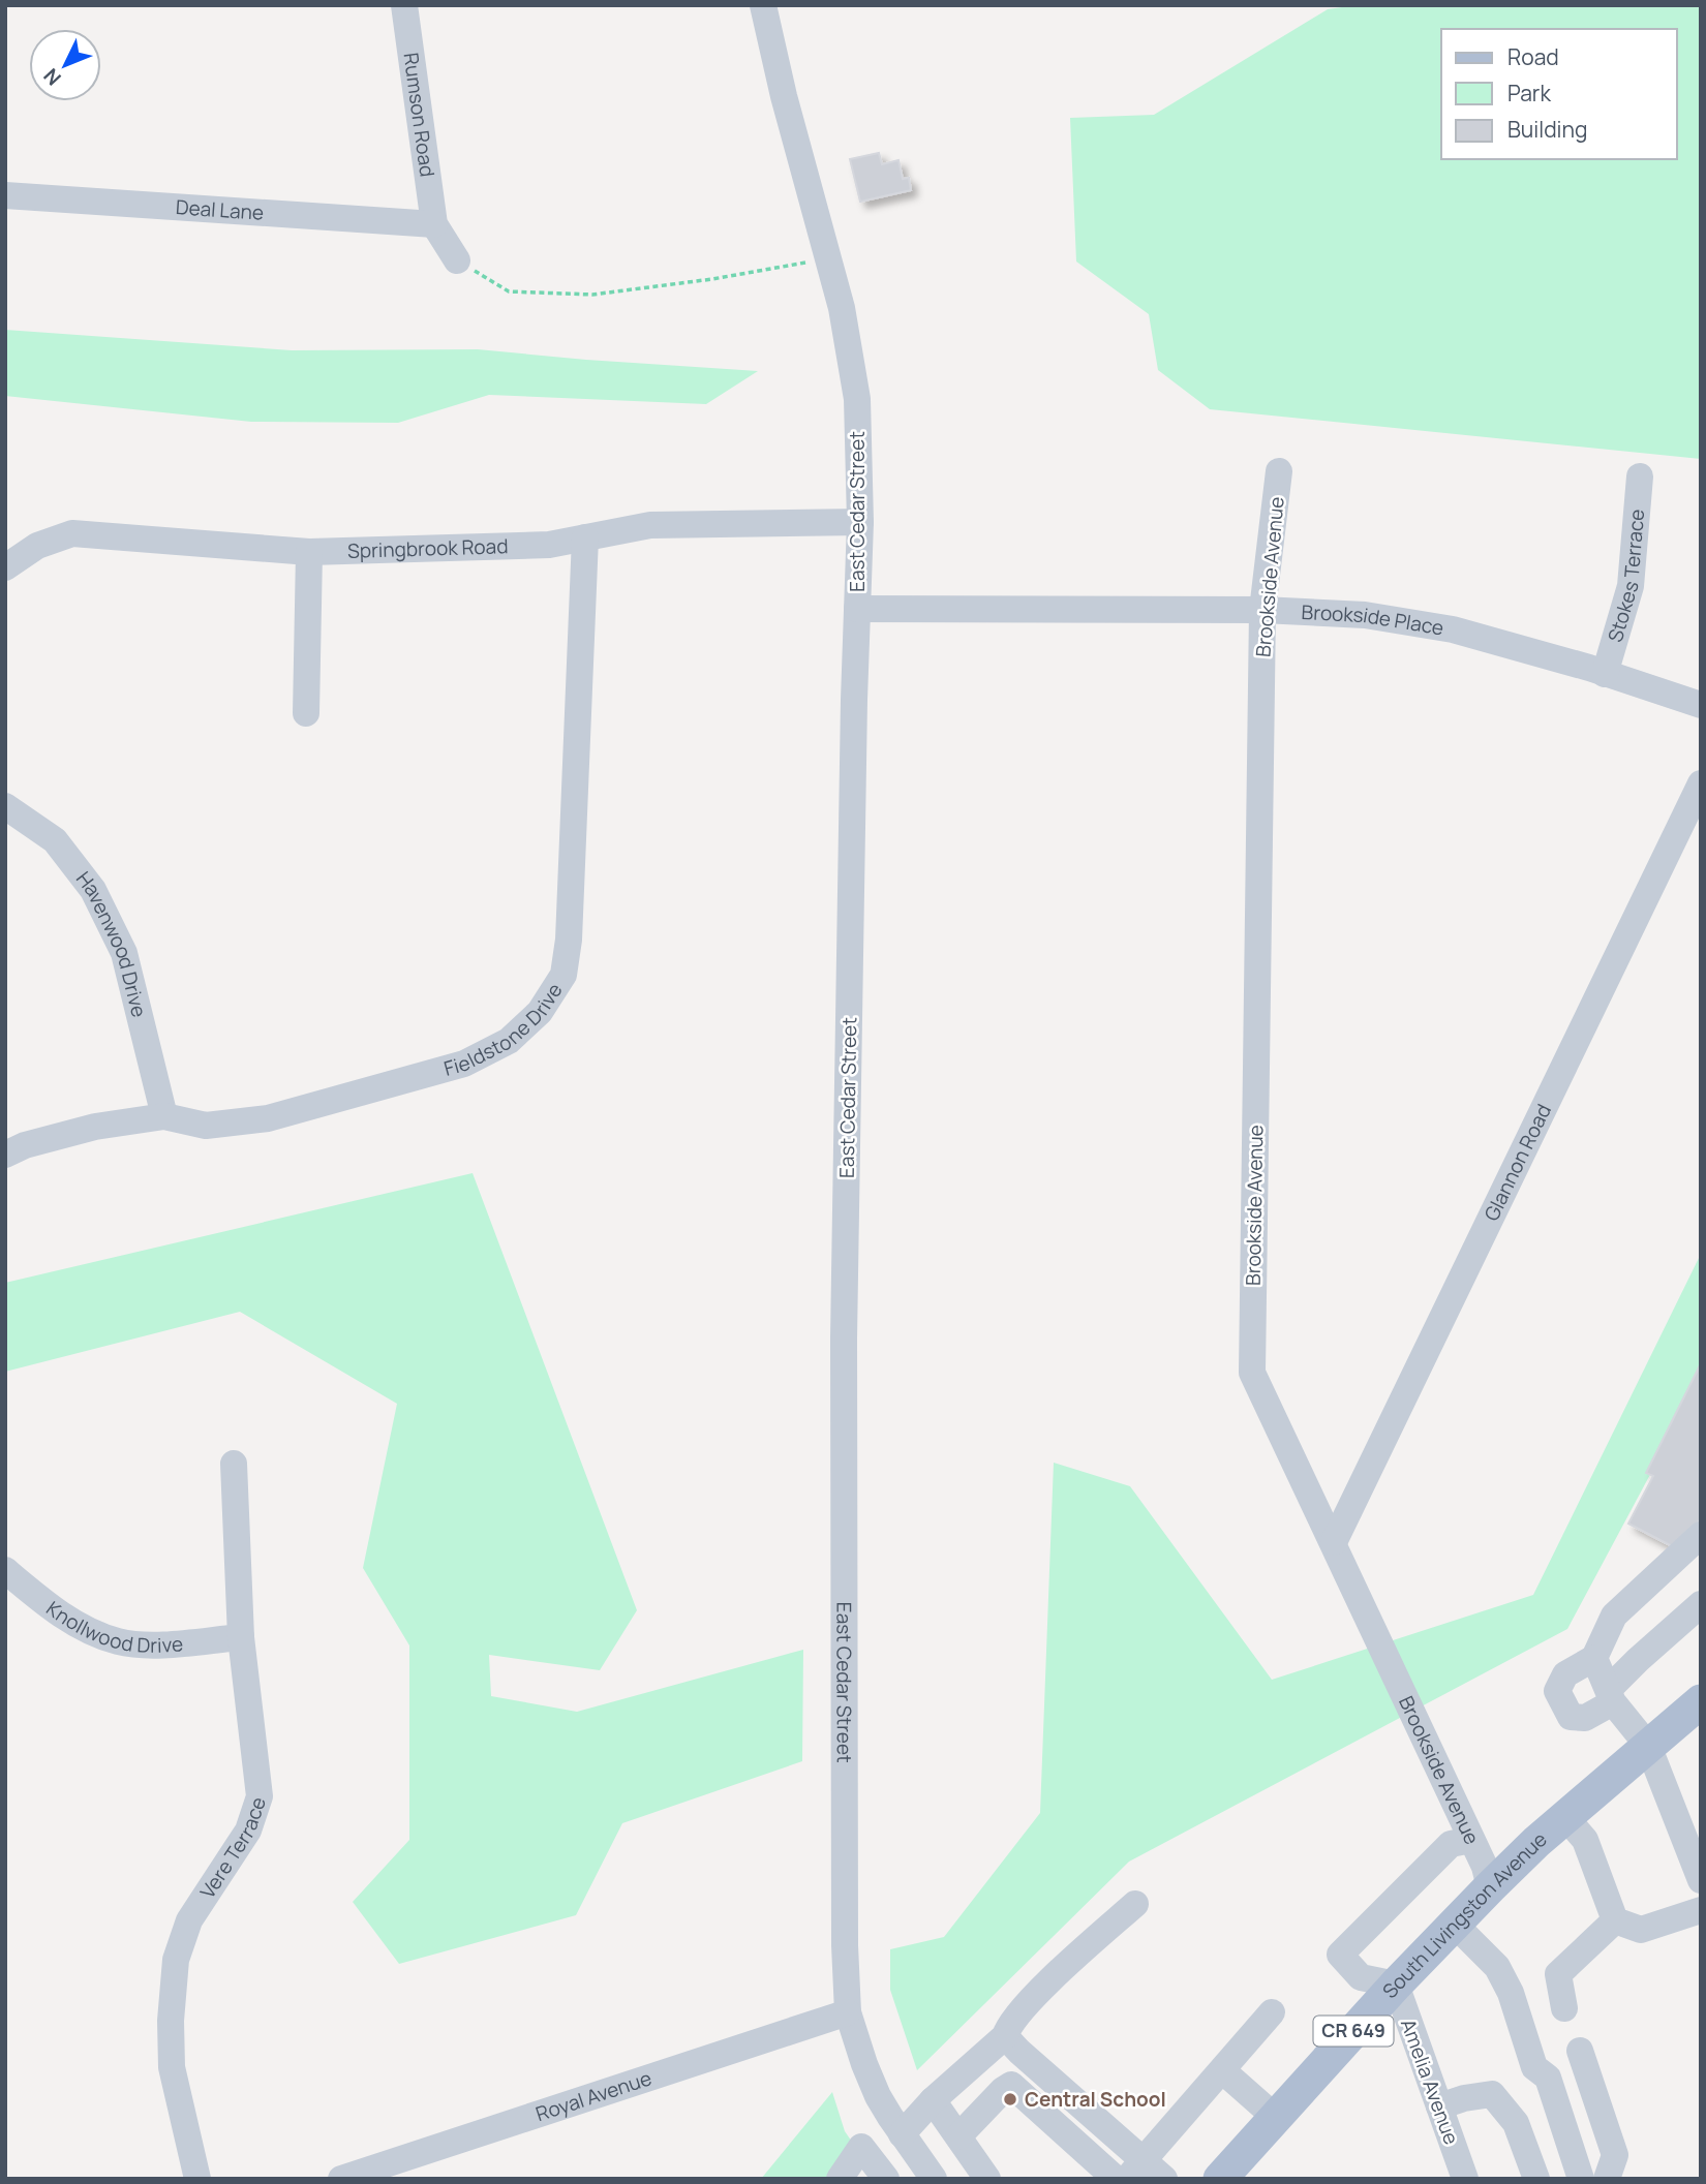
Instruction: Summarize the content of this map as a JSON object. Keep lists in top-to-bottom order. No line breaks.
{"streets":{"main road":["South Livingston Avenue","CR 649"],"street":["Rumson Road","Deal Lane","East Cedar Street","Springbrook Road","Stokes Terrace","Brookside Avenue","Brookside Place","Havenwood Drive","Fieldstone Drive","Glannon Road","Knollwood Drive","Vere Terrace","Amelia Avenue","Royal Avenue"]},"crossings":[["Rumson Road","Deal Lane"],["East Cedar Street","Springbrook Road"],["East Cedar Street","Brookside Place"],["East Cedar Street","Royal Avenue"],["Springbrook Road","Fieldstone Drive"],["Stokes Terrace","Brookside Place"],["Brookside Avenue","Brookside Place"],["Brookside Avenue","Glannon Road"],["Brookside Avenue","South Livingston Avenue"],["Havenwood Drive","Fieldstone Drive"],["Knollwood Drive","Vere Terrace"],["South Livingston Avenue","Amelia Avenue"]],"places":["Central School"],"legend":["Road","Park","Building"],"north":"bottom left"}
